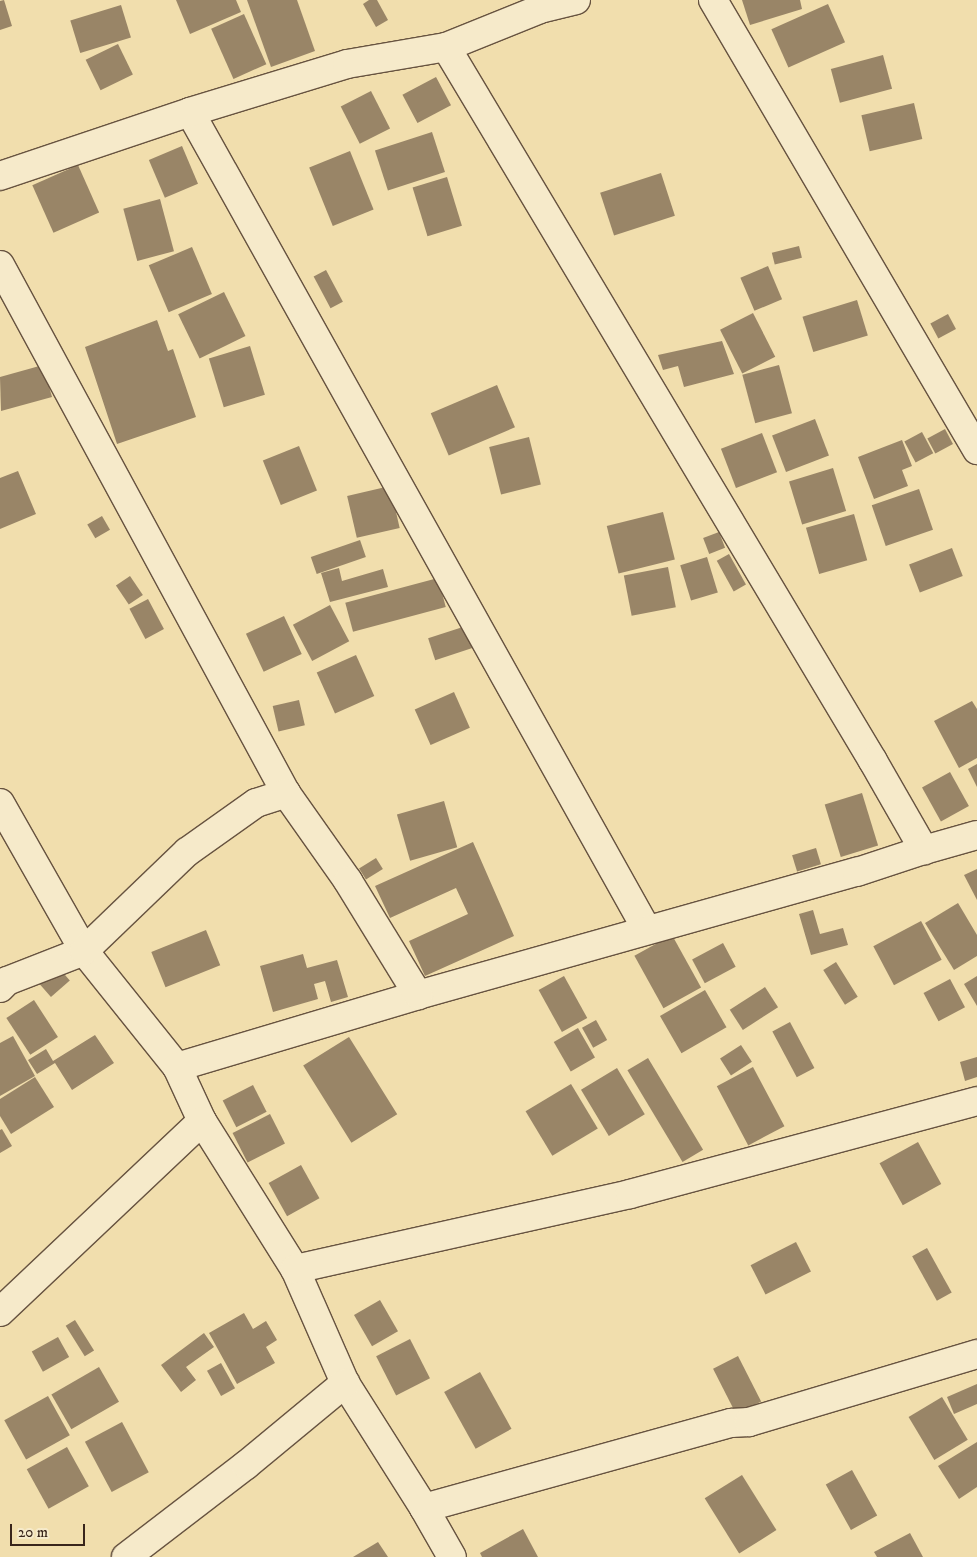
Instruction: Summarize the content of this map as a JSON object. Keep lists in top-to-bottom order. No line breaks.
{"scale_bar":"20 m"}
